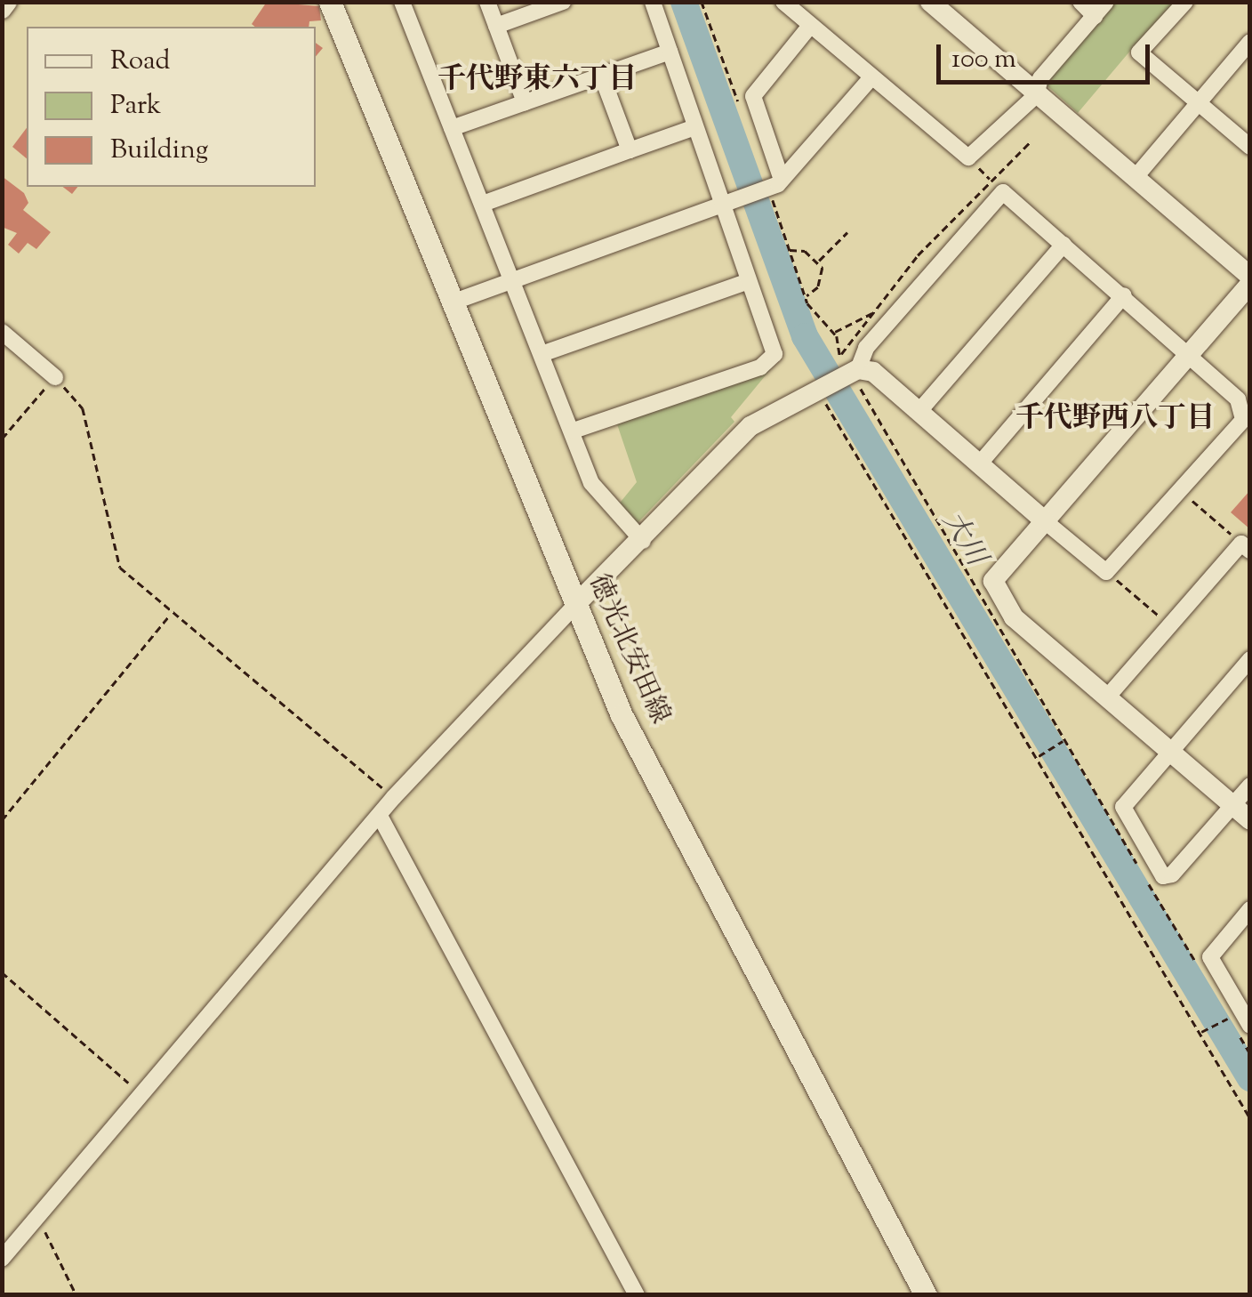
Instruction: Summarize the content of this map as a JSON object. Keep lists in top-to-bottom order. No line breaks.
{"streets":{"main road":["徳光北安田線"]},"districts":["千代野東六丁目","千代野西八丁目"],"water":["大川"],"legend":["Road","Park","Building"],"scale_bar":"100 m"}
